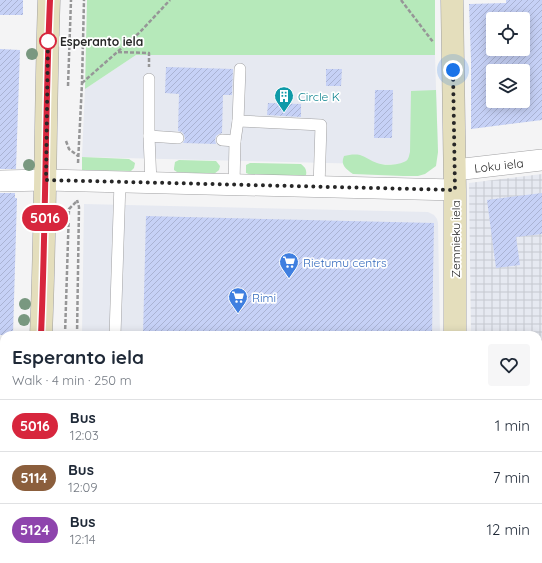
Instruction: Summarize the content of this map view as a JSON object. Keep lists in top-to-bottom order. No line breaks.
{"streets":{"main road":["Zemnieku iela"],"street":["Loku iela"]},"crossings":[["Loku iela","Zemnieku iela"]],"places":{"other":["Esperanto iela"],"building":["Circle K"],"supermarket":["Rietumu centrs","Rimi"]},"lines":["bus line 5016"],"page":{"on_map":"5016","heading":["Esperanto iela","Walk · 4 min · 250 m"],"list":[{"mark":"5016","name":"Bus","note":"12:03","value":"1 min"},{"mark":"5114","name":"Bus","note":"12:09","value":"7 min"},{"mark":"5124","name":"Bus","note":"12:14","value":"12 min"}]}}
